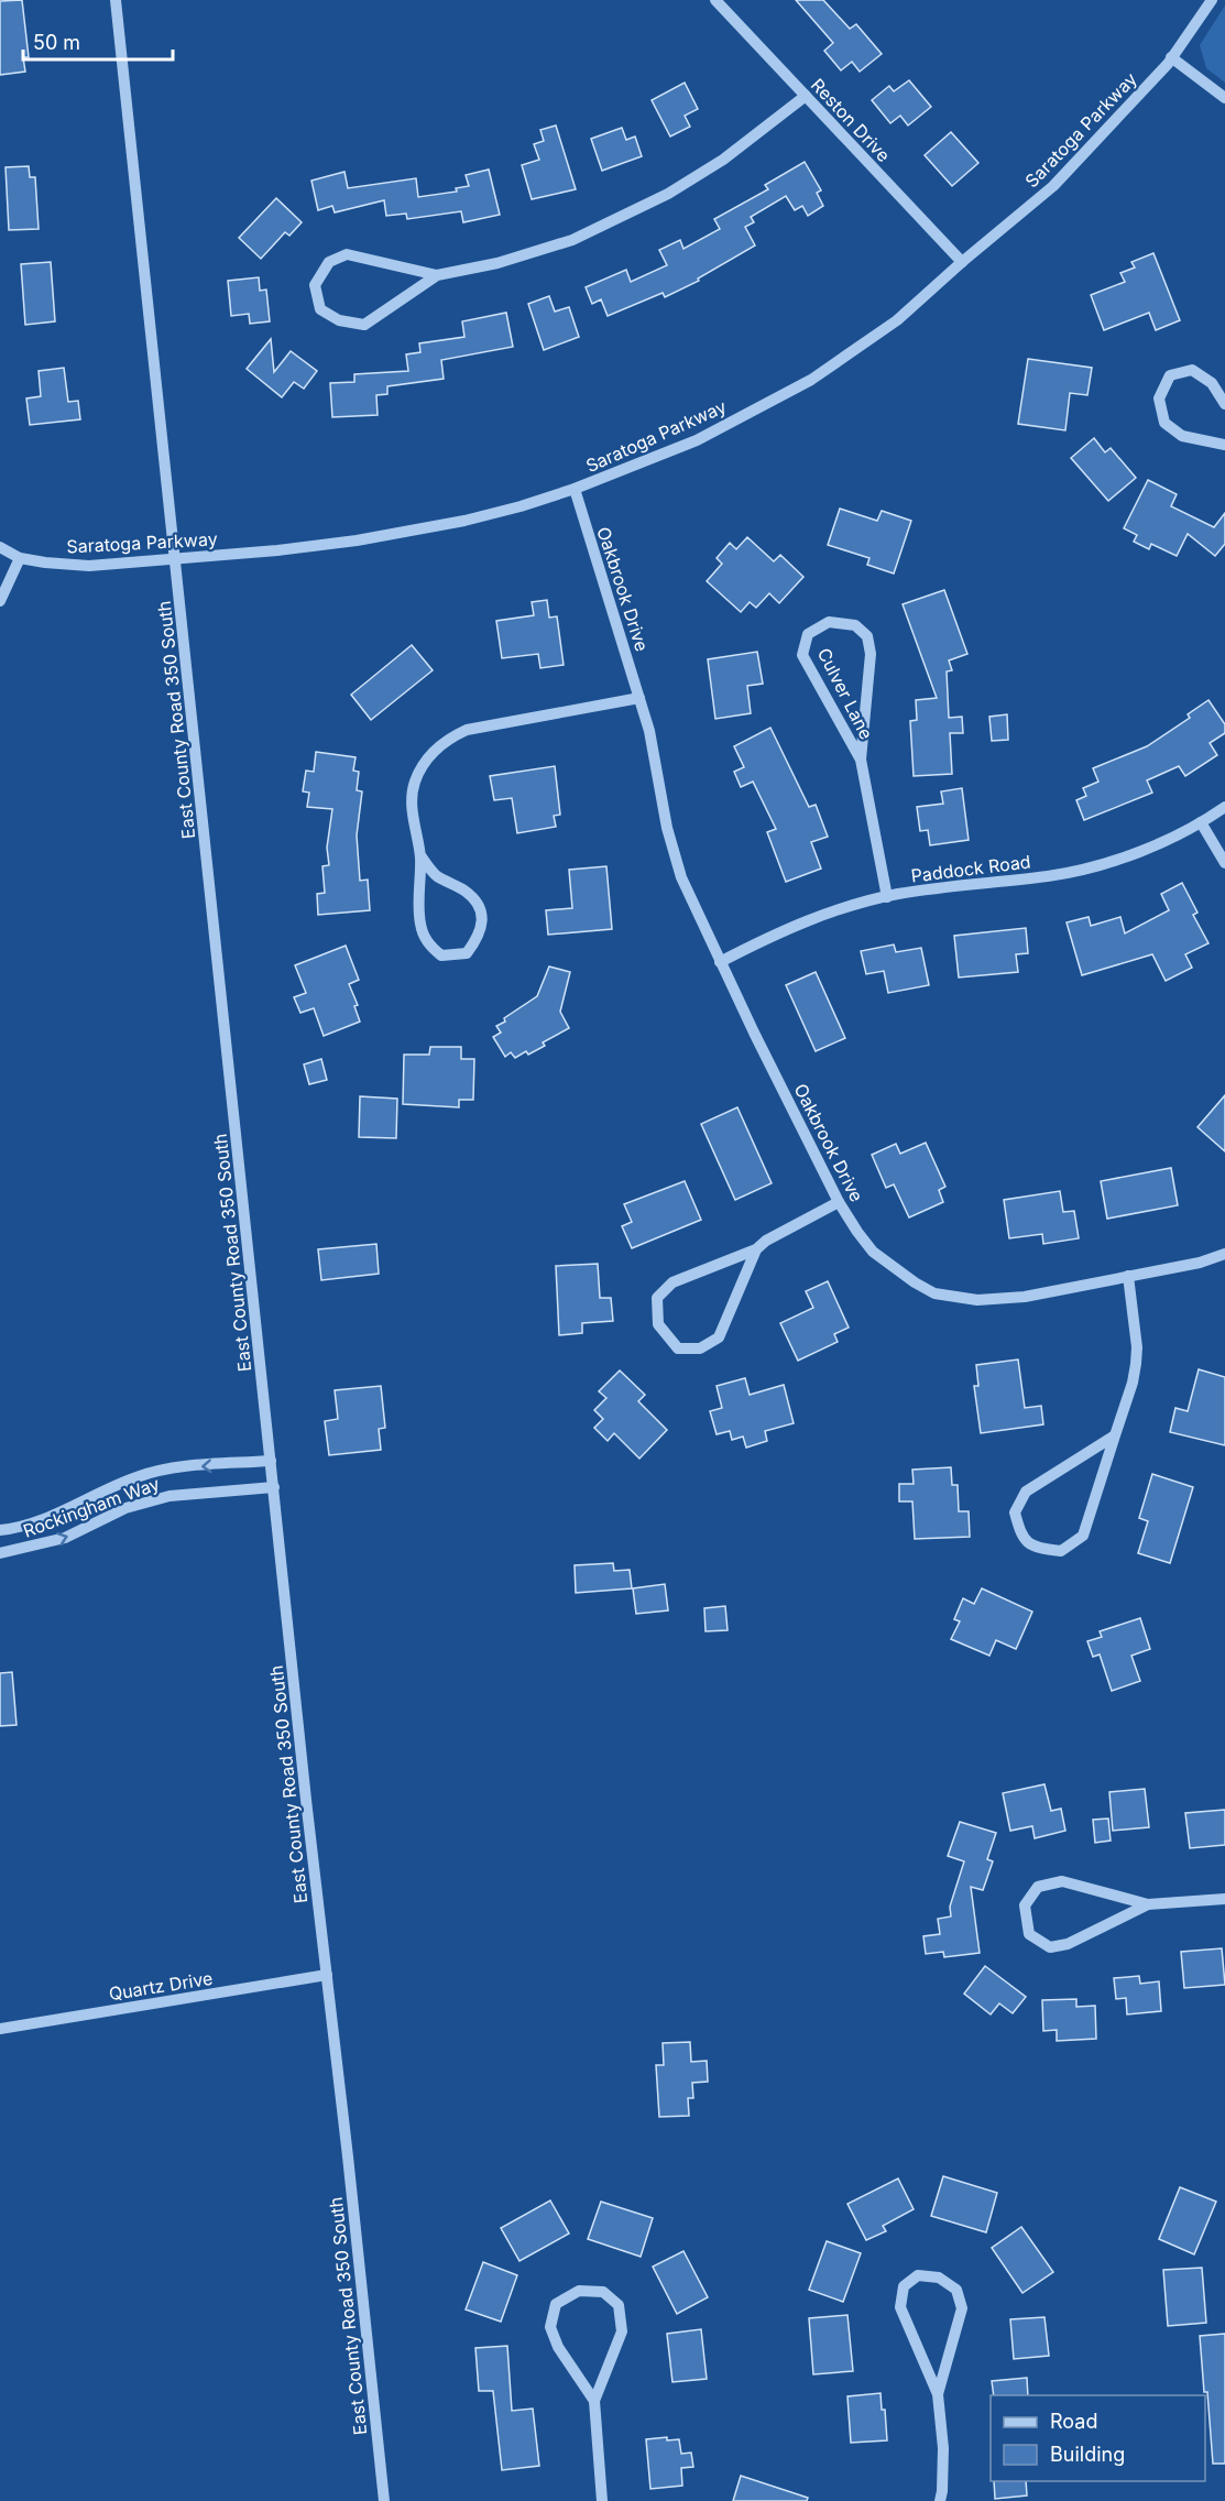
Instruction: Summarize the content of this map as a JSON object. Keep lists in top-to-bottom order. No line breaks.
{"streets":{"street":["Reston Drive","Saratoga Parkway","Oakbrook Drive","Culver Lane","East County Road 350 South","Paddock Road","Rockingham Way","Quartz Drive"]},"crossings":[["Reston Drive","Saratoga Parkway"],["Saratoga Parkway","Oakbrook Drive"],["Saratoga Parkway","East County Road 350 South"],["Oakbrook Drive","Paddock Road"],["Culver Lane","Paddock Road"],["East County Road 350 South","Rockingham Way"],["East County Road 350 South","Quartz Drive"]],"legend":["Road","Building"],"scale_bar":"50 m"}
